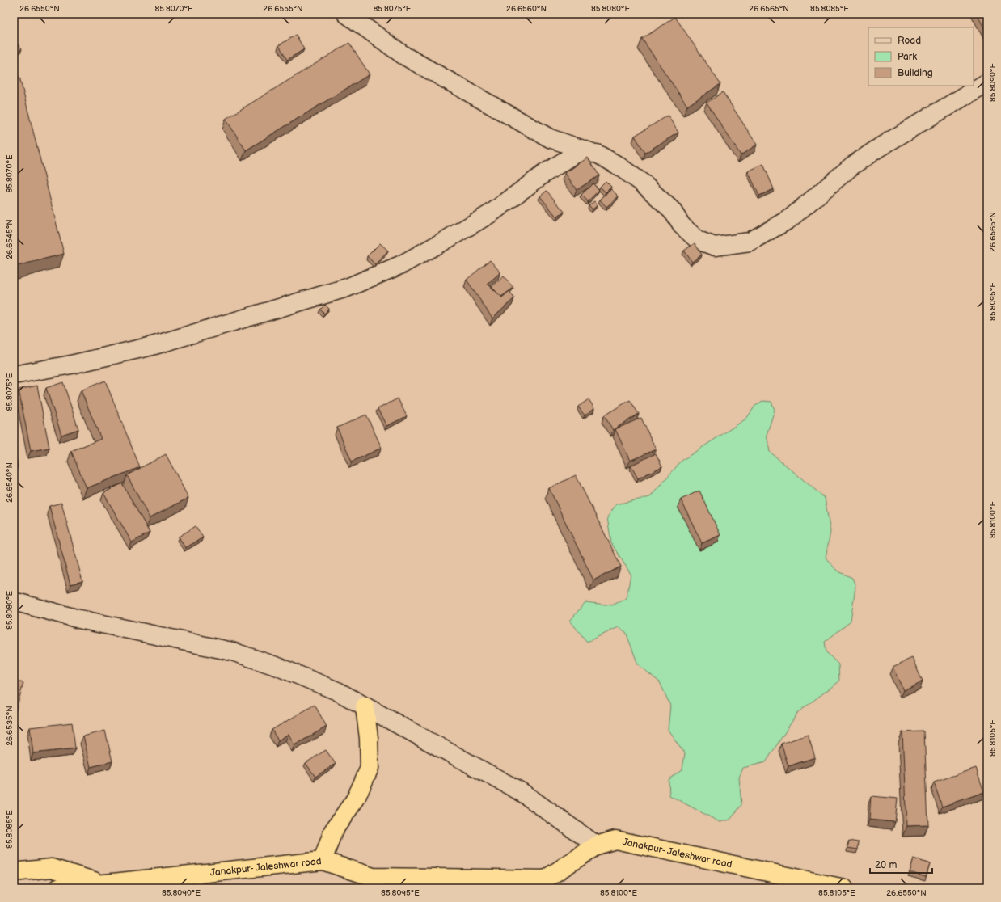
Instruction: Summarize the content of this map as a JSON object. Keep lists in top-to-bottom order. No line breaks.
{"streets":{"highway":["Janakpur- Jaleshwar road"]},"legend":["Road","Park","Building"],"scale_bar":"20 m","coordinates":["26.6550°N","85.8070°E","26.6555°N","85.8075°E","26.6560°N","85.8080°E","26.6565°N","85.8085°E","85.8090°E","26.6545°N","85.8095°E","26.6540°N","85.8100°E","26.6535°N","85.8105°E"]}
